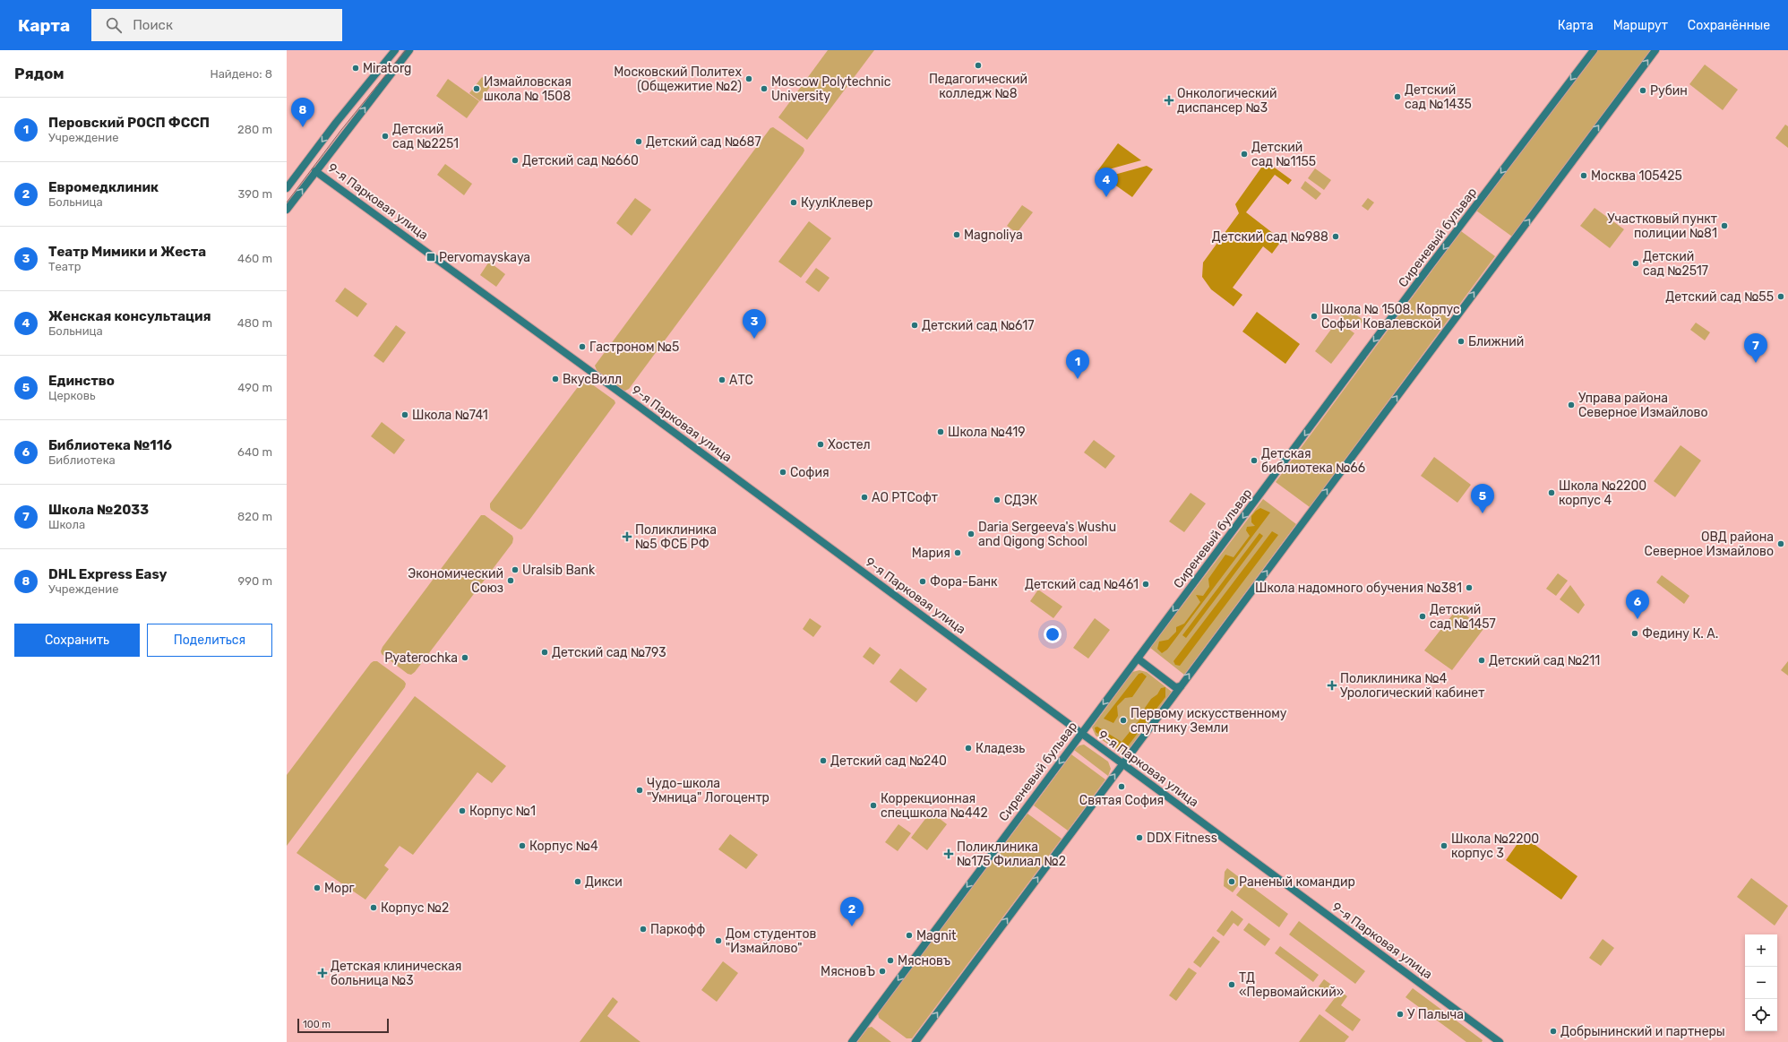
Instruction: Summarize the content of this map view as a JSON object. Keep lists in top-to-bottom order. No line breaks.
{"streets":{"main road":["9-я Парковая улица","Сиреневый бульвар"]},"crossings":[["9-я Парковая улица","Сиреневый бульвар"]],"places":{"other":["Педагогический колледж №8","Miratorg","Московский Политех (Общежитие №2)","Измайловская школа № 1508","Moscow Polytechnic University","Рубин","Детский сад №1435","Детский сад №2251","Детский сад №687","Детский сад №1155","Детский сад №660","Москва 105425","КуулКлевер","Участковый пункт полиции №81","Magnoliya","Детский сад №988","Детский сад №2517","Детский сад №55","Школа № 1508. Корпус Софьи Ковалевской","Детский сад №617","Ближний","Гастроном №5","ВкусВилл","АТС","Управа района Северное Измайлово","Школа №741","Школа №419","Хостел","Детская библиотека №66","София","Школа №2200 корпус 4","АО РТСофт","СДЭК","Daria Sergeeva's Wushu and Qigong School","ОВД района Северное Измайлово","Мария","Uralsib Bank","Экономический Союз","Фора-Банк","Детский сад №461","Школа надомного обучения №381","Детский сад №1457","Федину К. А.","Детский сад №793","Pyaterochka","Детский сад №211","Первому искусственному спутнику Земли","Кладезь","Детский сад №240","Святая София","Чудо-школа \"Умница\" Логоцентр","Коррекционная спецшкола №442","Корпус №1","DDX Fitness","Корпус №4","Школа №2200 корпус 3","Дикси","Раненый командир","Морг","Корпус №2","Паркофф","Magnit","Дом студентов \"Измайлово\"","Мясновъ","МясновЪ","ТД «Первомайский»","У Палыча","Добрынинский и партнеры"],"health":["Онкологический диспансер №3","Поликлиника №5 ФСБ РФ","Поликлиника №4 Урологический кабинет","Поликлиника №175 Филиал №2","Детская клиническая больница №3"],"transit":["Pervomayskaya"]},"scale_bar":"100 m","page":{"header":"Карта","search":"Поиск","nav":["Карта","Маршрут","Сохранённые"],"heading":["Рядом","Найдено: 8"],"list":[{"mark":"1","name":"Перовский РОСП ФССП","note":"Учреждение","value":"280 m"},{"mark":"2","name":"Евромедклиник","note":"Больница","value":"390 m"},{"mark":"3","name":"Театр Мимики и Жеста","note":"Театр","value":"460 m"},{"mark":"4","name":"Женская консультация","note":"Больница","value":"480 m"},{"mark":"5","name":"Единство","note":"Церковь","value":"490 m"},{"mark":"6","name":"Библиотека №116","note":"Библиотека","value":"640 m"},{"mark":"7","name":"Школа №2033","note":"Школа","value":"820 m"},{"mark":"8","name":"DHL Express Easy","note":"Учреждение","value":"990 m"}],"pins":["8","4","3","7","1","5","6","2"],"buttons":["Сохранить","Поделиться"],"map_buttons":["+","−"],"scale":"100 m"}}
